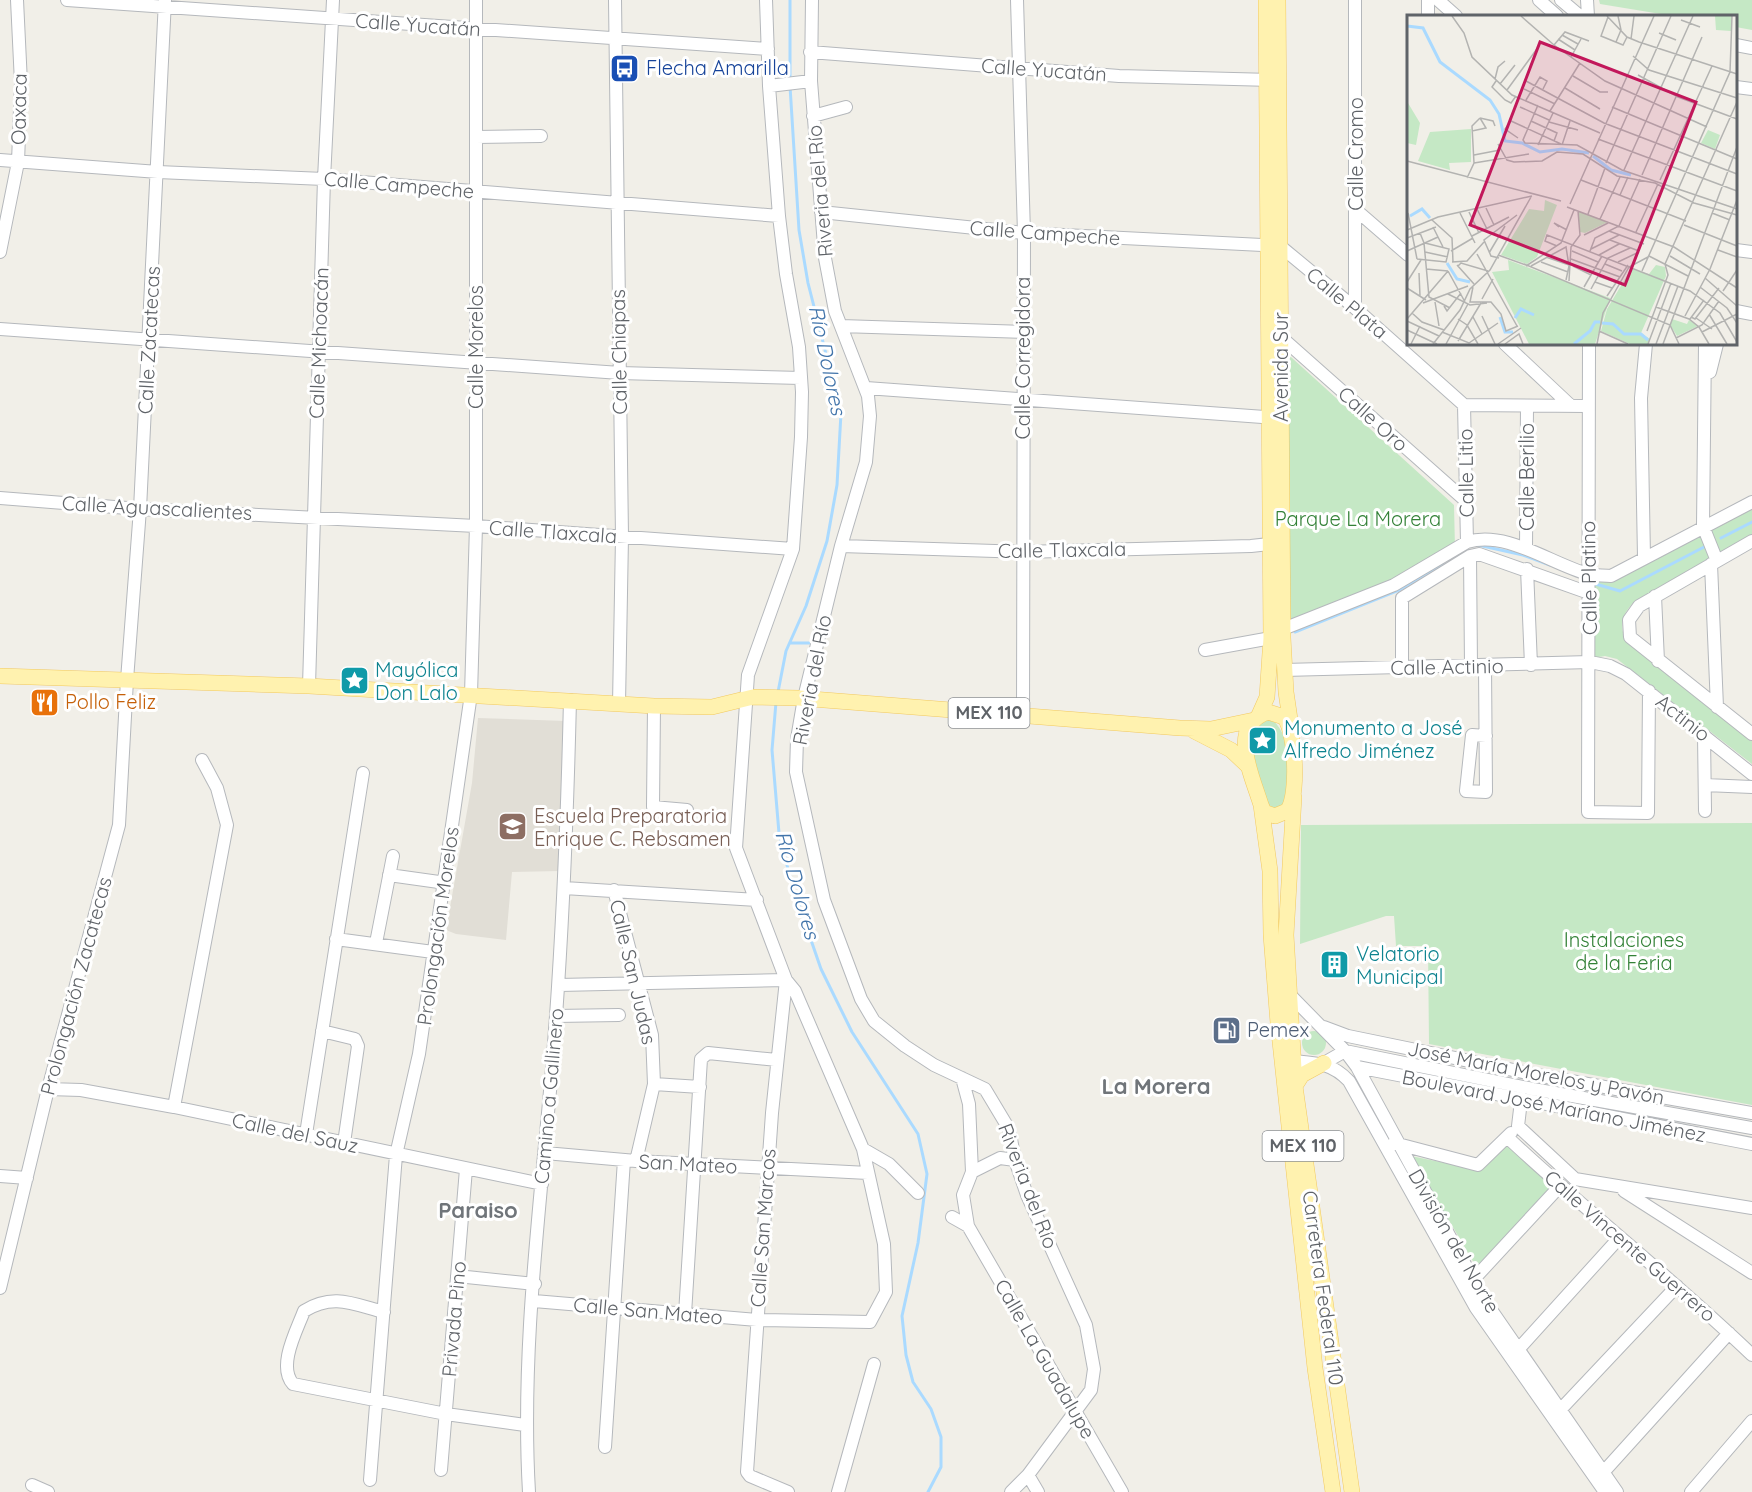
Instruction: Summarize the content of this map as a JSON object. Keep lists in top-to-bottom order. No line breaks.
{"streets":{"main road":["Avenida Sur","MEX 110","Carretera Federal 110"],"street":["Calle Yucatán","Oaxaca","Calle Cromo","Calle Campeche","Riveria del Río","Calle Plata","Calle Zacatecas","Calle Michoacán","Calle Morelos","Calle Chiapas","Calle Corregidora","Calle Oro","Calle Litio","Calle Berilio","Calle Aguascalientes","Calle Tlaxcala","Calle Platino","Calle Actinio","Actinio","Prolongación Morelos","Calle San Judas","Prolongación Zacatecas","José María Morelos y Pavón","Camino a Gallinero","Boulevard José Maríano Jiménez","Calle del Sauz","San Mateo","Calle San Marcos","División del Norte","Calle Vincente Guerrero","Calle San Mateo","Privada Pino","Calle La Guadalupe"]},"crossings":[["Calle Yucatán","Riveria del Río"],["Calle Yucatán","Calle Zacatecas"],["Calle Yucatán","Calle Michoacán"],["Calle Yucatán","Calle Morelos"],["Calle Yucatán","Calle Chiapas"],["Calle Yucatán","Calle Corregidora"],["Calle Yucatán","Avenida Sur"],["Oaxaca","Calle Campeche"],["Calle Cromo","Calle Plata"],["Calle Campeche","Riveria del Río"],["Calle Campeche","Calle Plata"],["Calle Campeche","Calle Zacatecas"],["Calle Campeche","Calle Michoacán"],["Calle Campeche","Calle Morelos"],["Calle Campeche","Calle Chiapas"],["Calle Campeche","Calle Corregidora"],["Calle Campeche","Avenida Sur"],["Riveria del Río","Calle Tlaxcala"],["Riveria del Río","MEX 110"],["Riveria del Río","Calle La Guadalupe"],["Calle Plata","Avenida Sur"],["Calle Plata","Calle Litio"],["Calle Zacatecas","Calle Aguascalientes"],["Calle Zacatecas","MEX 110"],["Calle Zacatecas","Prolongación Zacatecas"],["Calle Michoacán","Calle Aguascalientes"],["Calle Michoacán","Calle Tlaxcala"],["Calle Michoacán","MEX 110"],["Calle Morelos","Calle Tlaxcala"],["Calle Morelos","MEX 110"],["Calle Morelos","Prolongación Morelos"],["Calle Chiapas","Calle Tlaxcala"],["Calle Chiapas","MEX 110"],["Calle Corregidora","Calle Tlaxcala"],["Calle Corregidora","MEX 110"],["Avenida Sur","Calle Oro"],["Avenida Sur","Calle Tlaxcala"],["Avenida Sur","Calle Actinio"],["Avenida Sur","MEX 110"],["Calle Oro","Calle Litio"],["Calle Aguascalientes","Calle Tlaxcala"],["Calle Platino","Calle Actinio"],["Calle Platino","Actinio"],["Calle Actinio","Actinio"],["MEX 110","Prolongación Morelos"],["MEX 110","Prolongación Zacatecas"],["MEX 110","Camino a Gallinero"],["MEX 110","Carretera Federal 110"],["Prolongación Morelos","Calle del Sauz"],["Calle San Judas","San Mateo"],["Calle San Judas","Calle San Mateo"],["Prolongación Zacatecas","Calle del Sauz"],["José María Morelos y Pavón","División del Norte"],["Camino a Gallinero","Calle del Sauz"],["Camino a Gallinero","San Mateo"],["Camino a Gallinero","Calle San Mateo"],["Boulevard José Maríano Jiménez","División del Norte"],["Calle del Sauz","Privada Pino"],["San Mateo","Calle San Marcos"],["San Mateo","Calle San Mateo"],["Calle San Marcos","Calle San Mateo"],["División del Norte","Carretera Federal 110"]],"districts":["La Morera","Paraiso"],"water":["Río Dolores"],"parks":["Parque La Morera","Instalaciones de la Feria"],"places":{"bus stop":["Flecha Amarilla"],"place":["Mayólica Don Lalo","Monumento a José Alfredo Jiménez"],"restaurant":["Pollo Feliz"],"school or university":["Escuela Preparatoria Enrique C. Rebsamen"],"building":["Velatorio Municipal"],"fuel station":["Pemex"]}}
